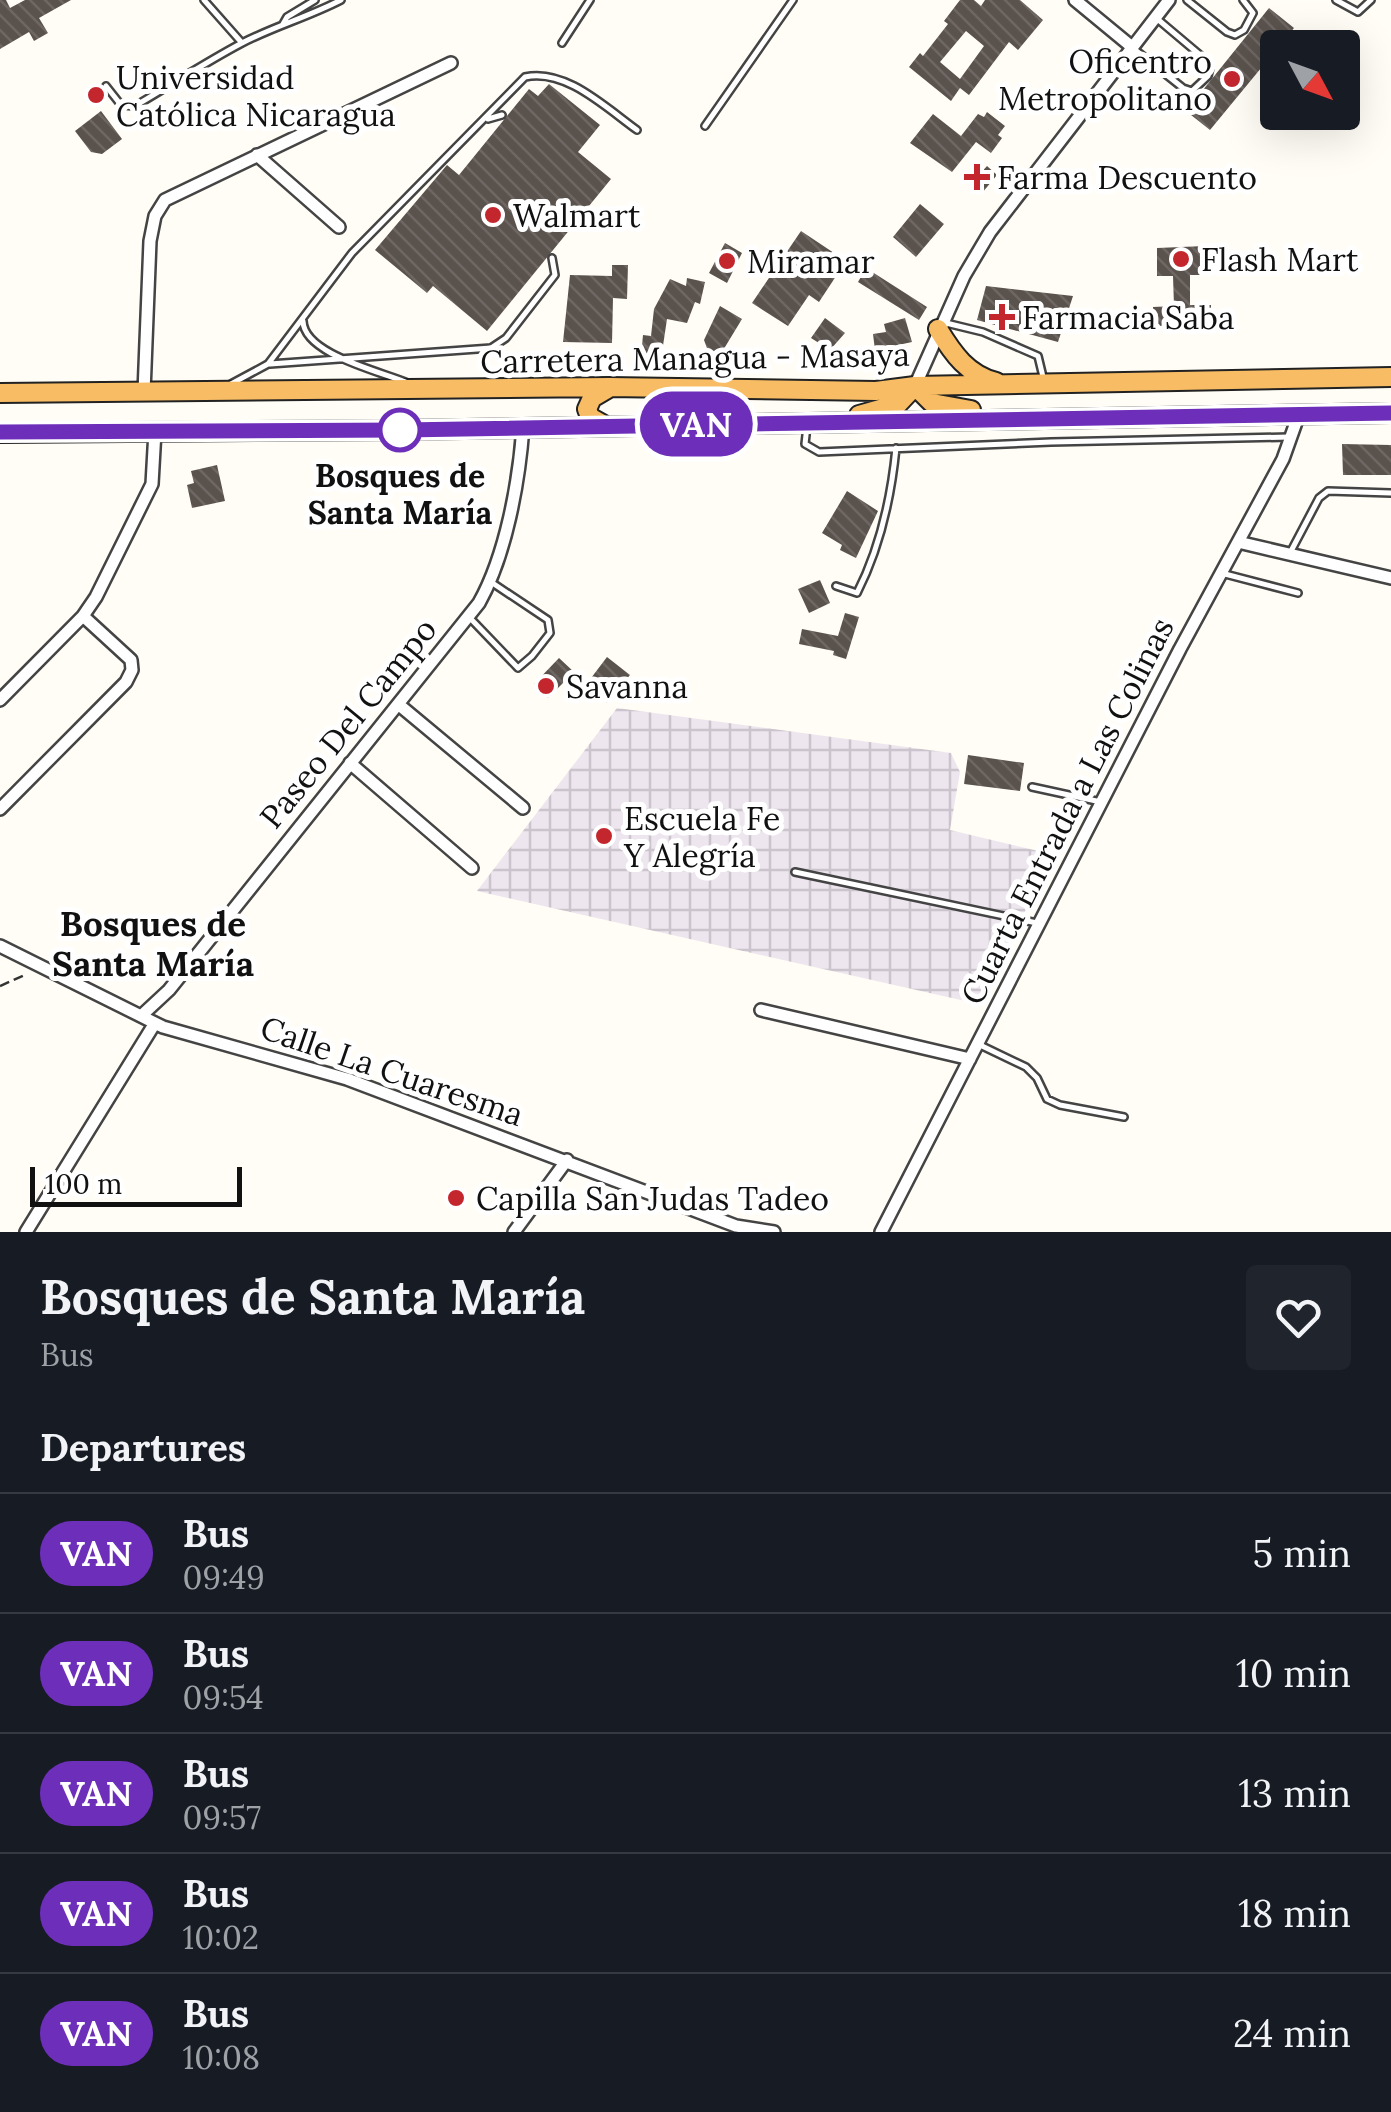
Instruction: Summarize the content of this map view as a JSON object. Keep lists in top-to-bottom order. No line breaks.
{"streets":{"highway":["Carretera Managua - Masaya"],"street":["Paseo Del Campo","Cuarta Entrada a Las Colinas","Calle La Cuaresma"]},"crossings":[["Carretera Managua - Masaya","Paseo Del Campo"],["Carretera Managua - Masaya","Cuarta Entrada a Las Colinas"],["Paseo Del Campo","Calle La Cuaresma"]],"districts":["Bosques de Santa María"],"places":{"other":["Oficentro Metropolitano","Universidad Católica Nicaragua","Walmart","Flash Mart","Miramar","Bosques de Santa María","Savanna","Escuela Fe Y Alegría","Capilla San Judas Tadeo"],"health":["Farma Descuento","Farmacia Saba"]},"lines":["bus line VAN"],"scale_bar":"100 m","north":"bottom right","page":{"on_map":"VAN","scale":"100 m","heading":[["Bosques de Santa María","Bus"],"Departures"],"list":[{"mark":"VAN","name":"Bus","note":"09:49","value":"5 min"},{"mark":"VAN","name":"Bus","note":"09:54","value":"10 min"},{"mark":"VAN","name":"Bus","note":"09:57","value":"13 min"},{"mark":"VAN","name":"Bus","note":"10:02","value":"18 min"},{"mark":"VAN","name":"Bus","note":"10:08","value":"24 min"}]}}
